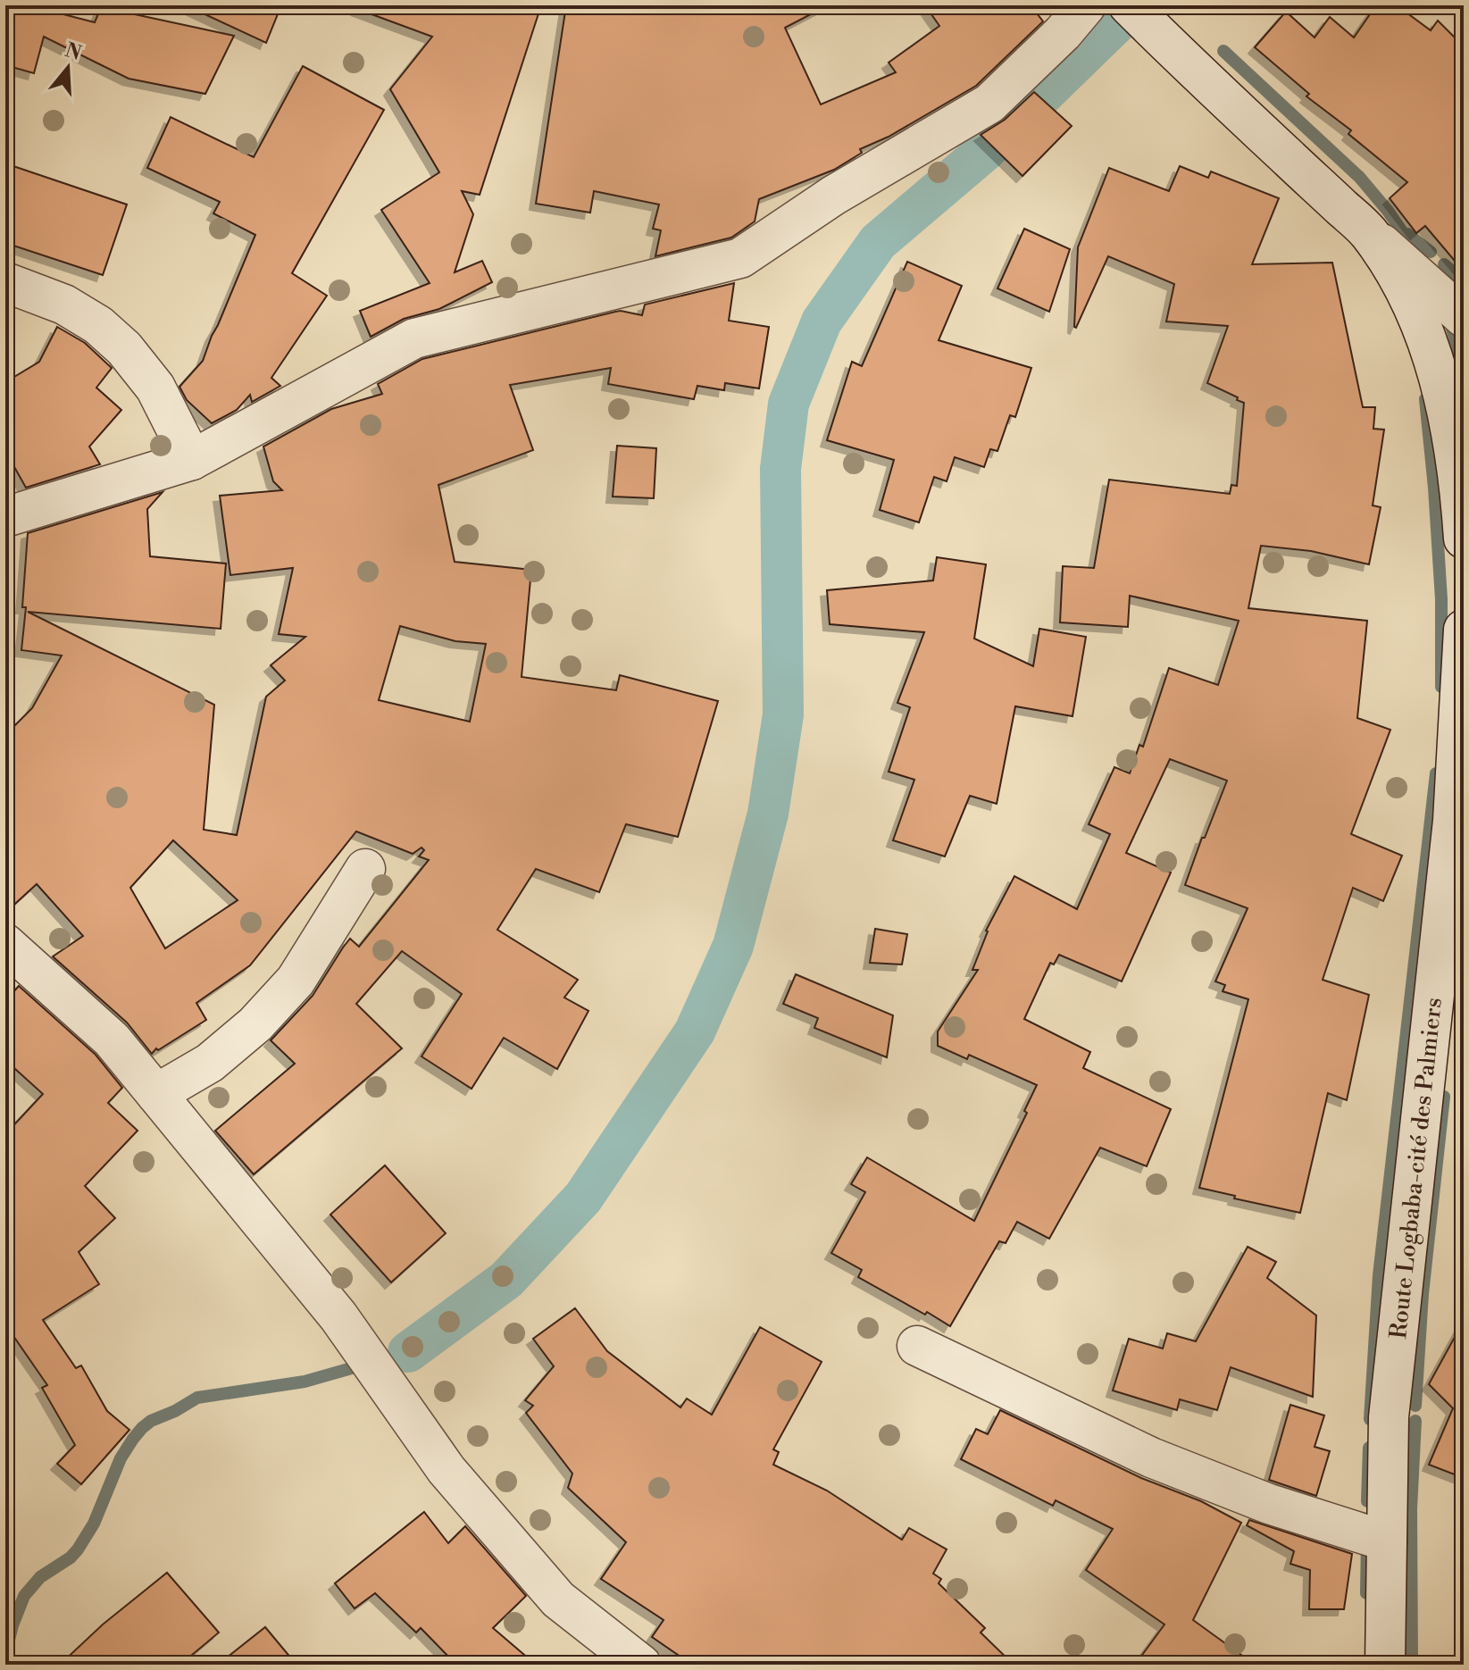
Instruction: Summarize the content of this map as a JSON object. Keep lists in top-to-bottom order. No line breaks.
{"streets":{"street":["Route Logbaba-cité des Palmiers"]},"north":"top"}
